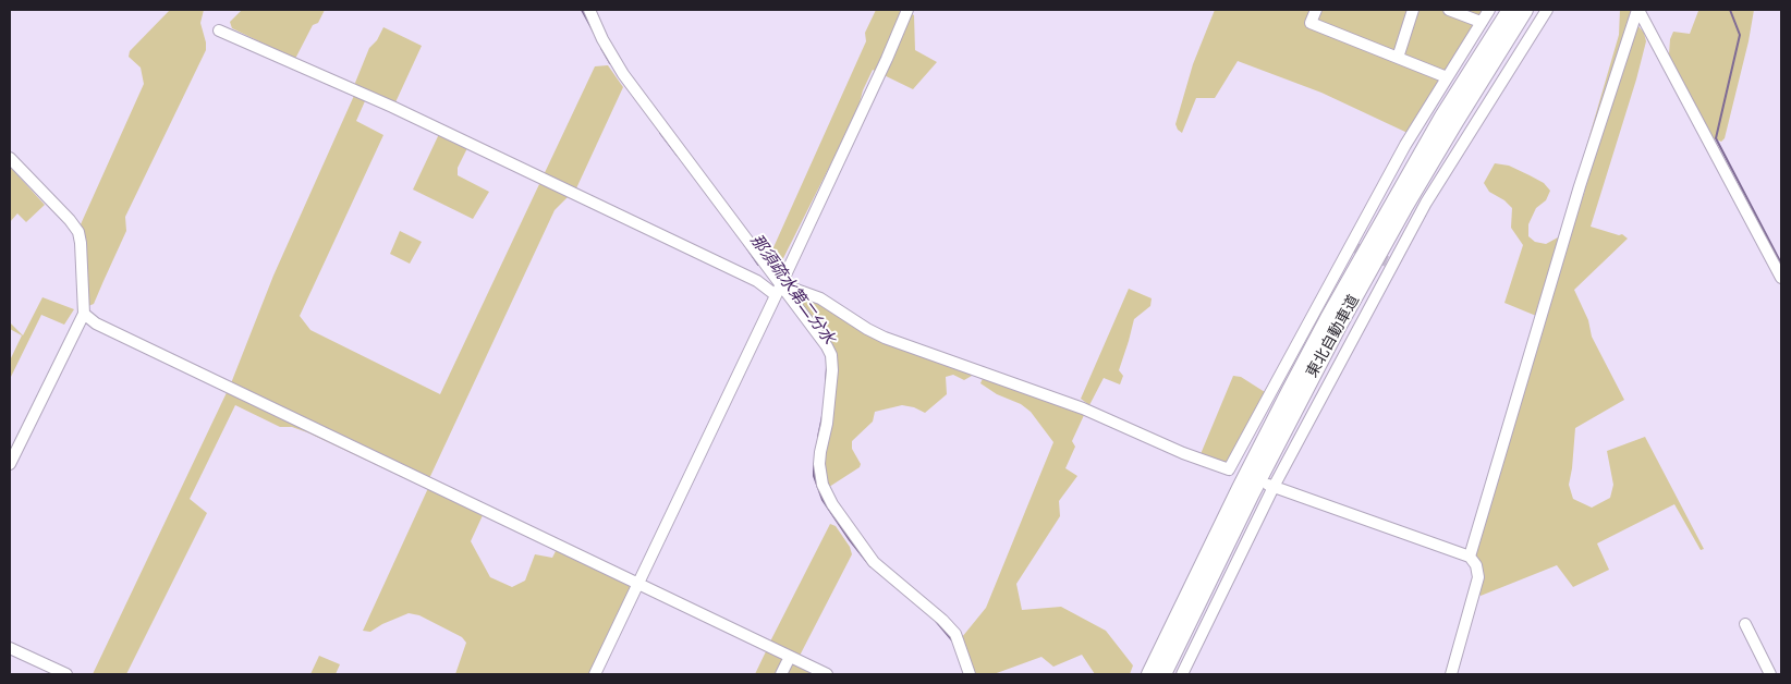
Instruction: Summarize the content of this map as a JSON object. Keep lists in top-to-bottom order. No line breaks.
{"streets":{"highway":["東北自動車道"]},"water":["那須疏水第二分水"]}
